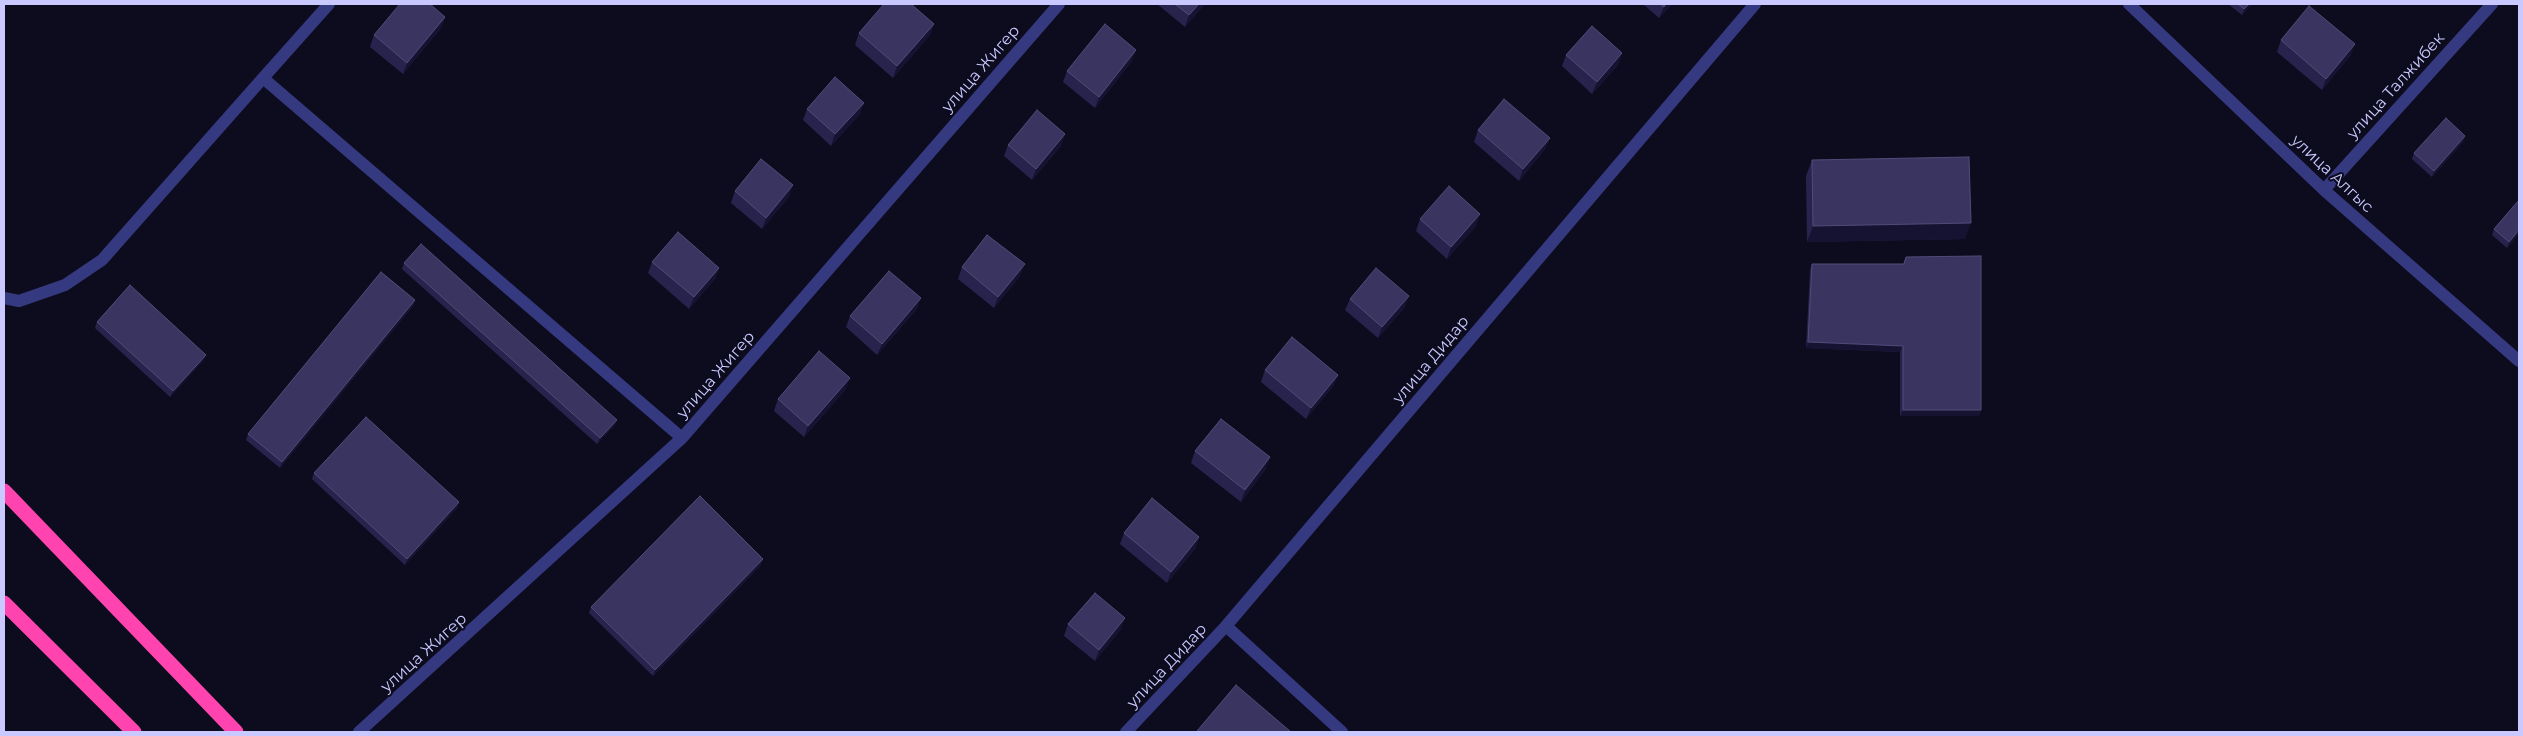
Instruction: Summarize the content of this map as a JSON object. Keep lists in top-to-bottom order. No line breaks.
{"streets":{"street":["улица Жигер","улица Талжибек","улица Алгыс","улица Дидар"]},"crossings":[["улица Талжибек","улица Алгыс"]]}
